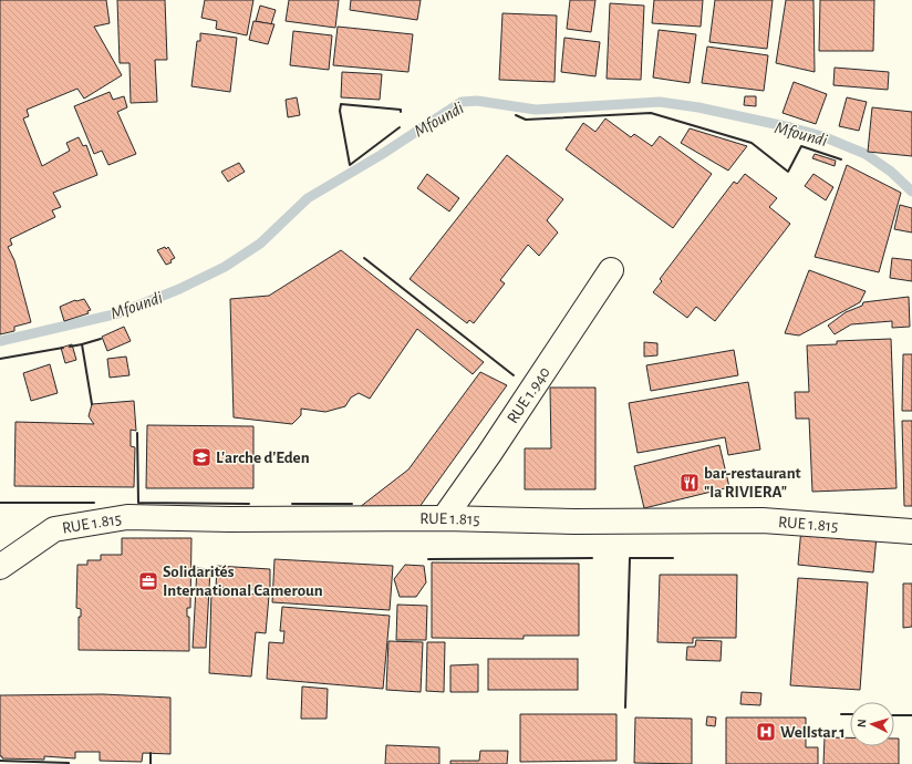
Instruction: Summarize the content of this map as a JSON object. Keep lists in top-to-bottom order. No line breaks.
{"streets":{"street":["RUE 1.940","RUE 1.815"]},"crossings":[["RUE 1.940","RUE 1.815"]],"water":["Mfoundi"],"places":{"school or university":["L'arche d'Eden"],"restaurant":["bar-restaurant \"la RIVIERA\""],"office":["Solidarités International Cameroun"],"hospital":["Wellstar 1"]},"north":"left"}
